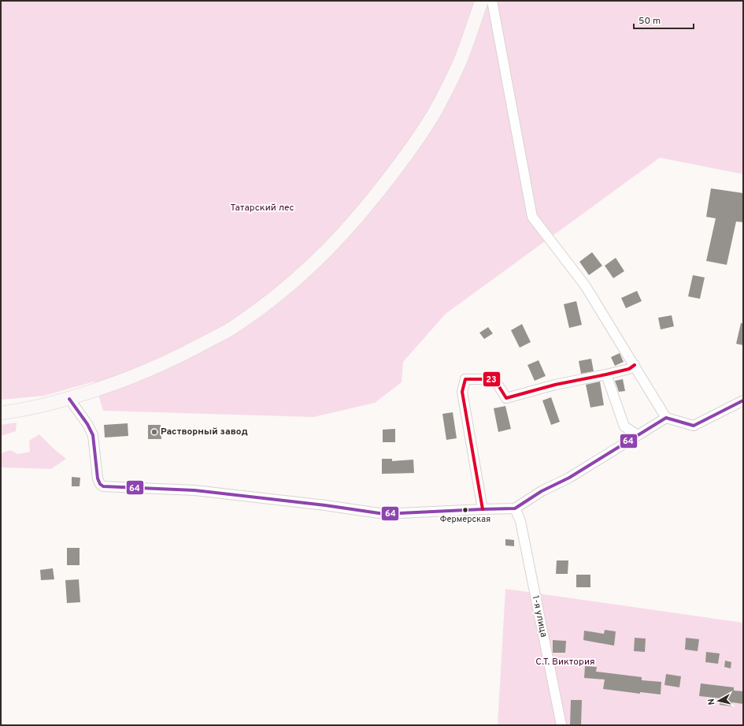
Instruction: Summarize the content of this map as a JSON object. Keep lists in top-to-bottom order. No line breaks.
{"streets":{"street":["1-я улица"]},"parks":["Татарский лес","С.Т. Виктория"],"places":["Растворный завод","Фермерская"],"lines":["transit line 23","transit line 64"],"scale_bar":"50 m","north":"left"}
